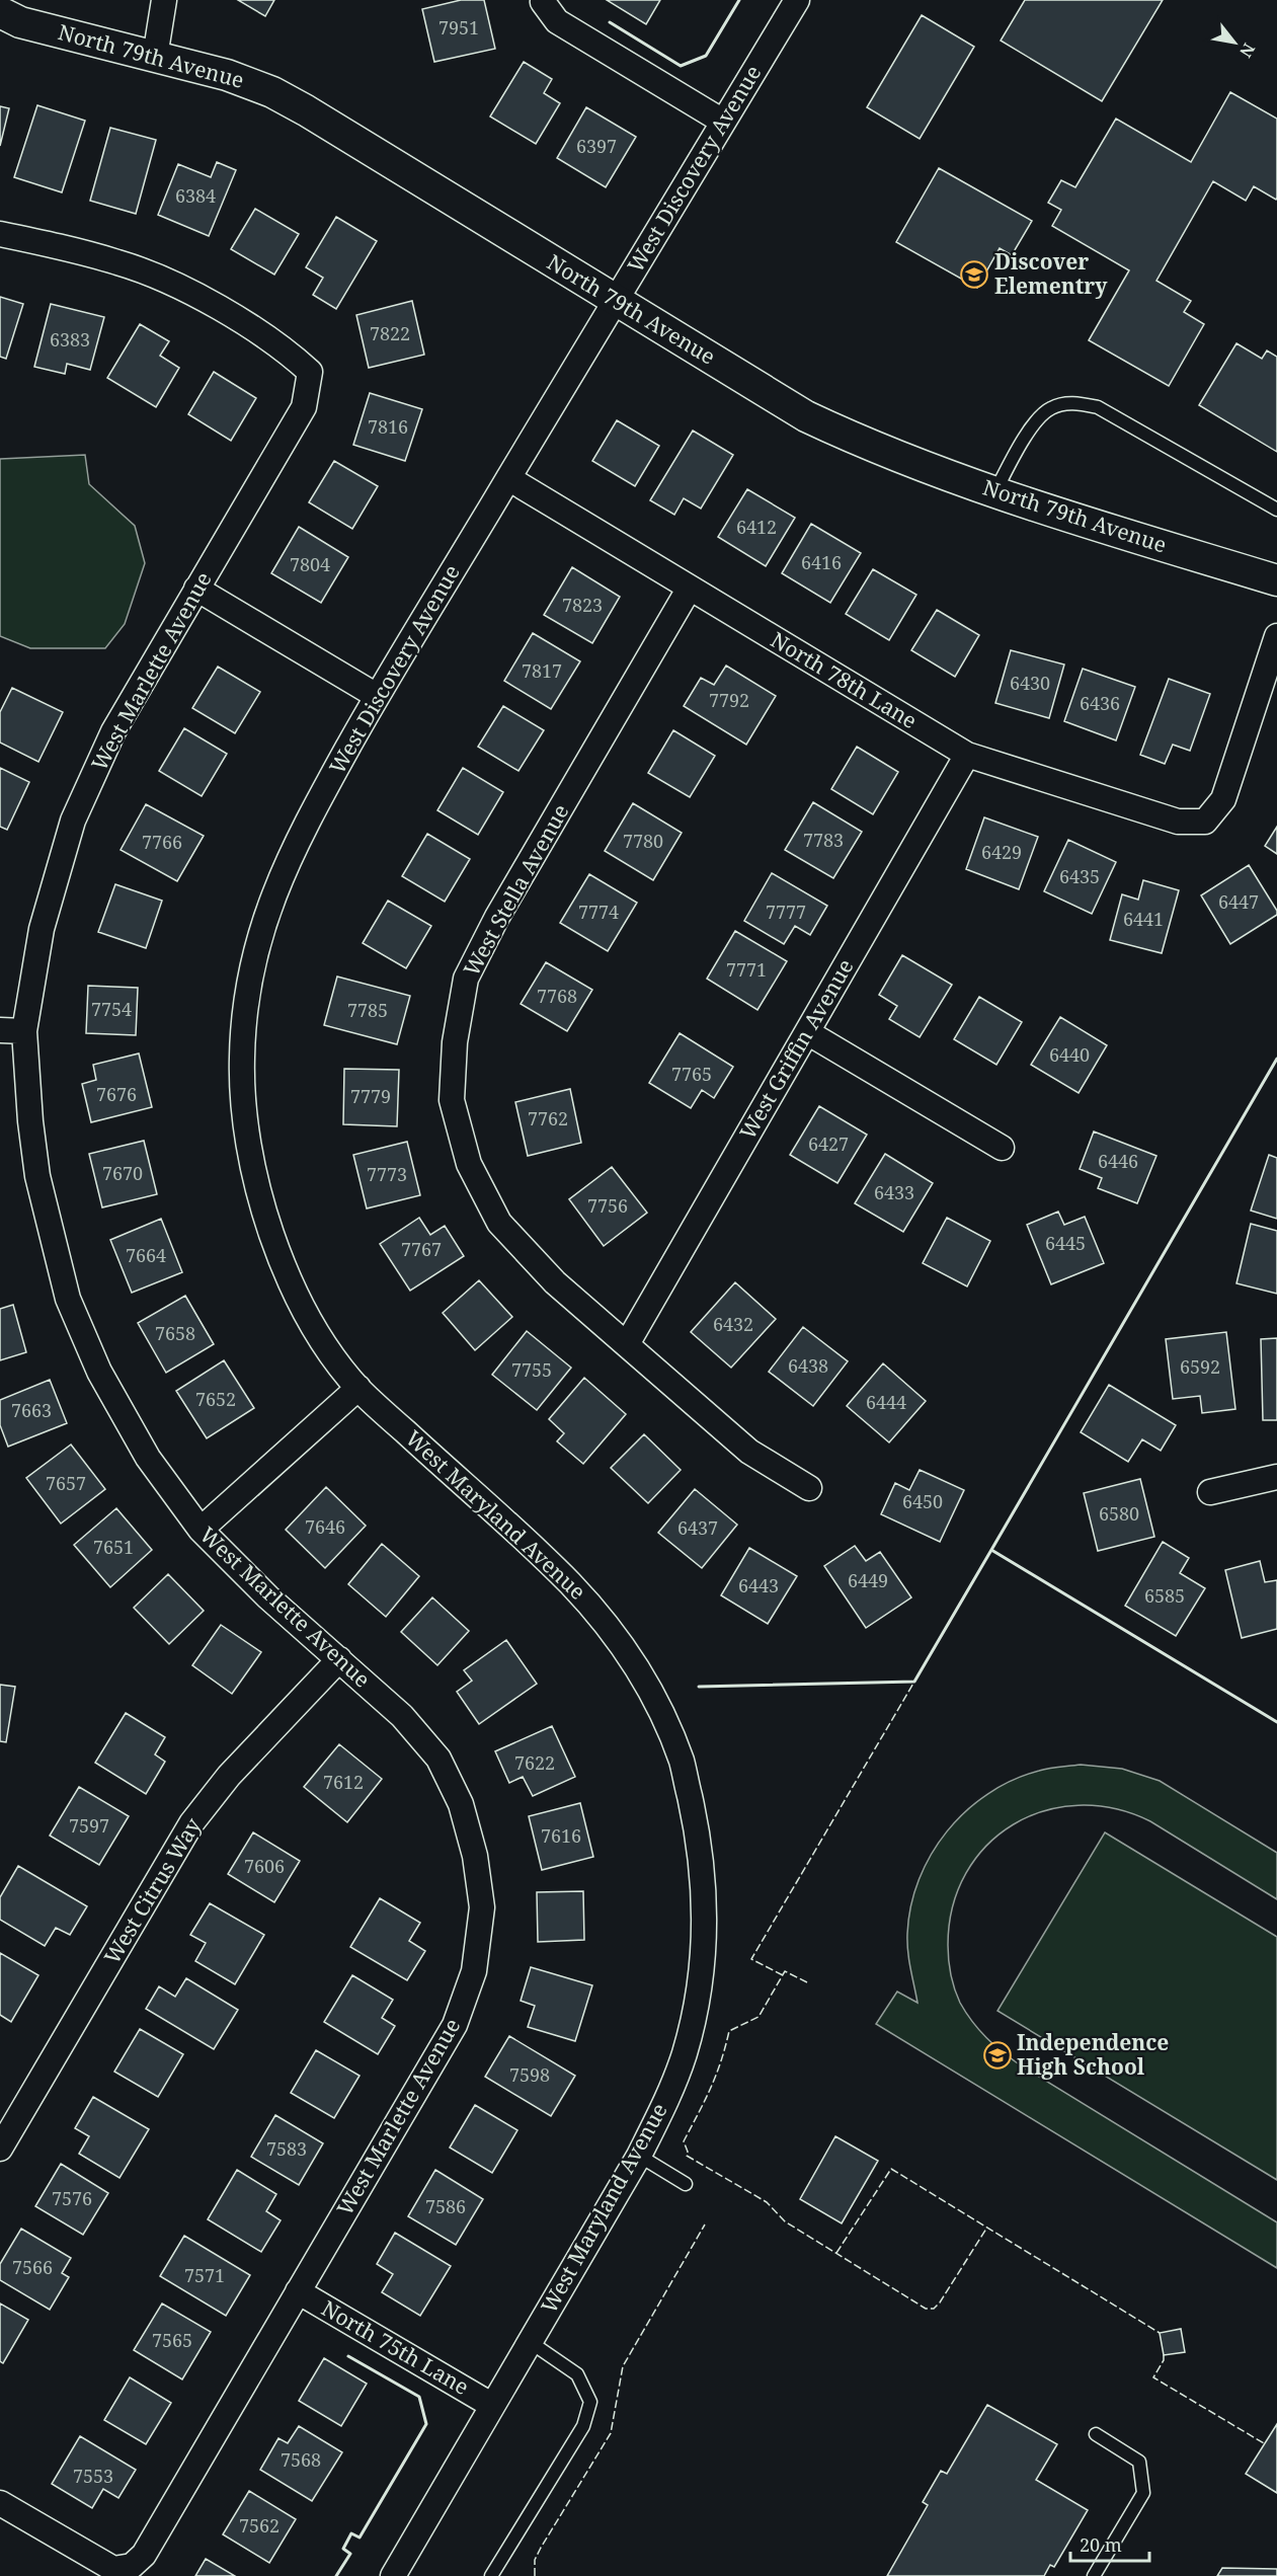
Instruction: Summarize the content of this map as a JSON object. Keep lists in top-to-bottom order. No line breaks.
{"streets":{"street":["North 79th Avenue","West Discovery Avenue","West Marlette Avenue","North 78th Lane","West Stella Avenue","West Griffin Avenue","West Maryland Avenue","West Citrus Way","North 75th Lane"]},"crossings":[["North 79th Avenue","West Discovery Avenue"],["West Discovery Avenue","North 78th Lane"],["West Discovery Avenue","West Maryland Avenue"],["West Marlette Avenue","West Citrus Way"],["West Marlette Avenue","North 75th Lane"],["North 78th Lane","West Stella Avenue"],["North 78th Lane","West Griffin Avenue"],["West Stella Avenue","West Griffin Avenue"],["West Maryland Avenue","North 75th Lane"]],"places":{"school or university":["Discover Elementry","Independence High School"]},"house_numbers":["7951","6397","6384","7822","6383","7816","6412","6416","7804","7823","7817","6430","7792","6436","7783","7780","7766","6429","6435","6447","7774","7777","6441","7771","7768","7754","7785","6440","7765","7676","7779","7762","6427","6446","7670","7773","6433","7756","6445","7767","7664","6432","7658","6438","6592","7755","7652","6444","7663","7657","6450","6580","7646","6437","7651","6449","6443","6585","7622","7612","7597","7616","7606","7598","7583","7576","7586","7566","7571","7565","7568","7553","7562"],"scale_bar":"20 m","north":"bottom right"}
